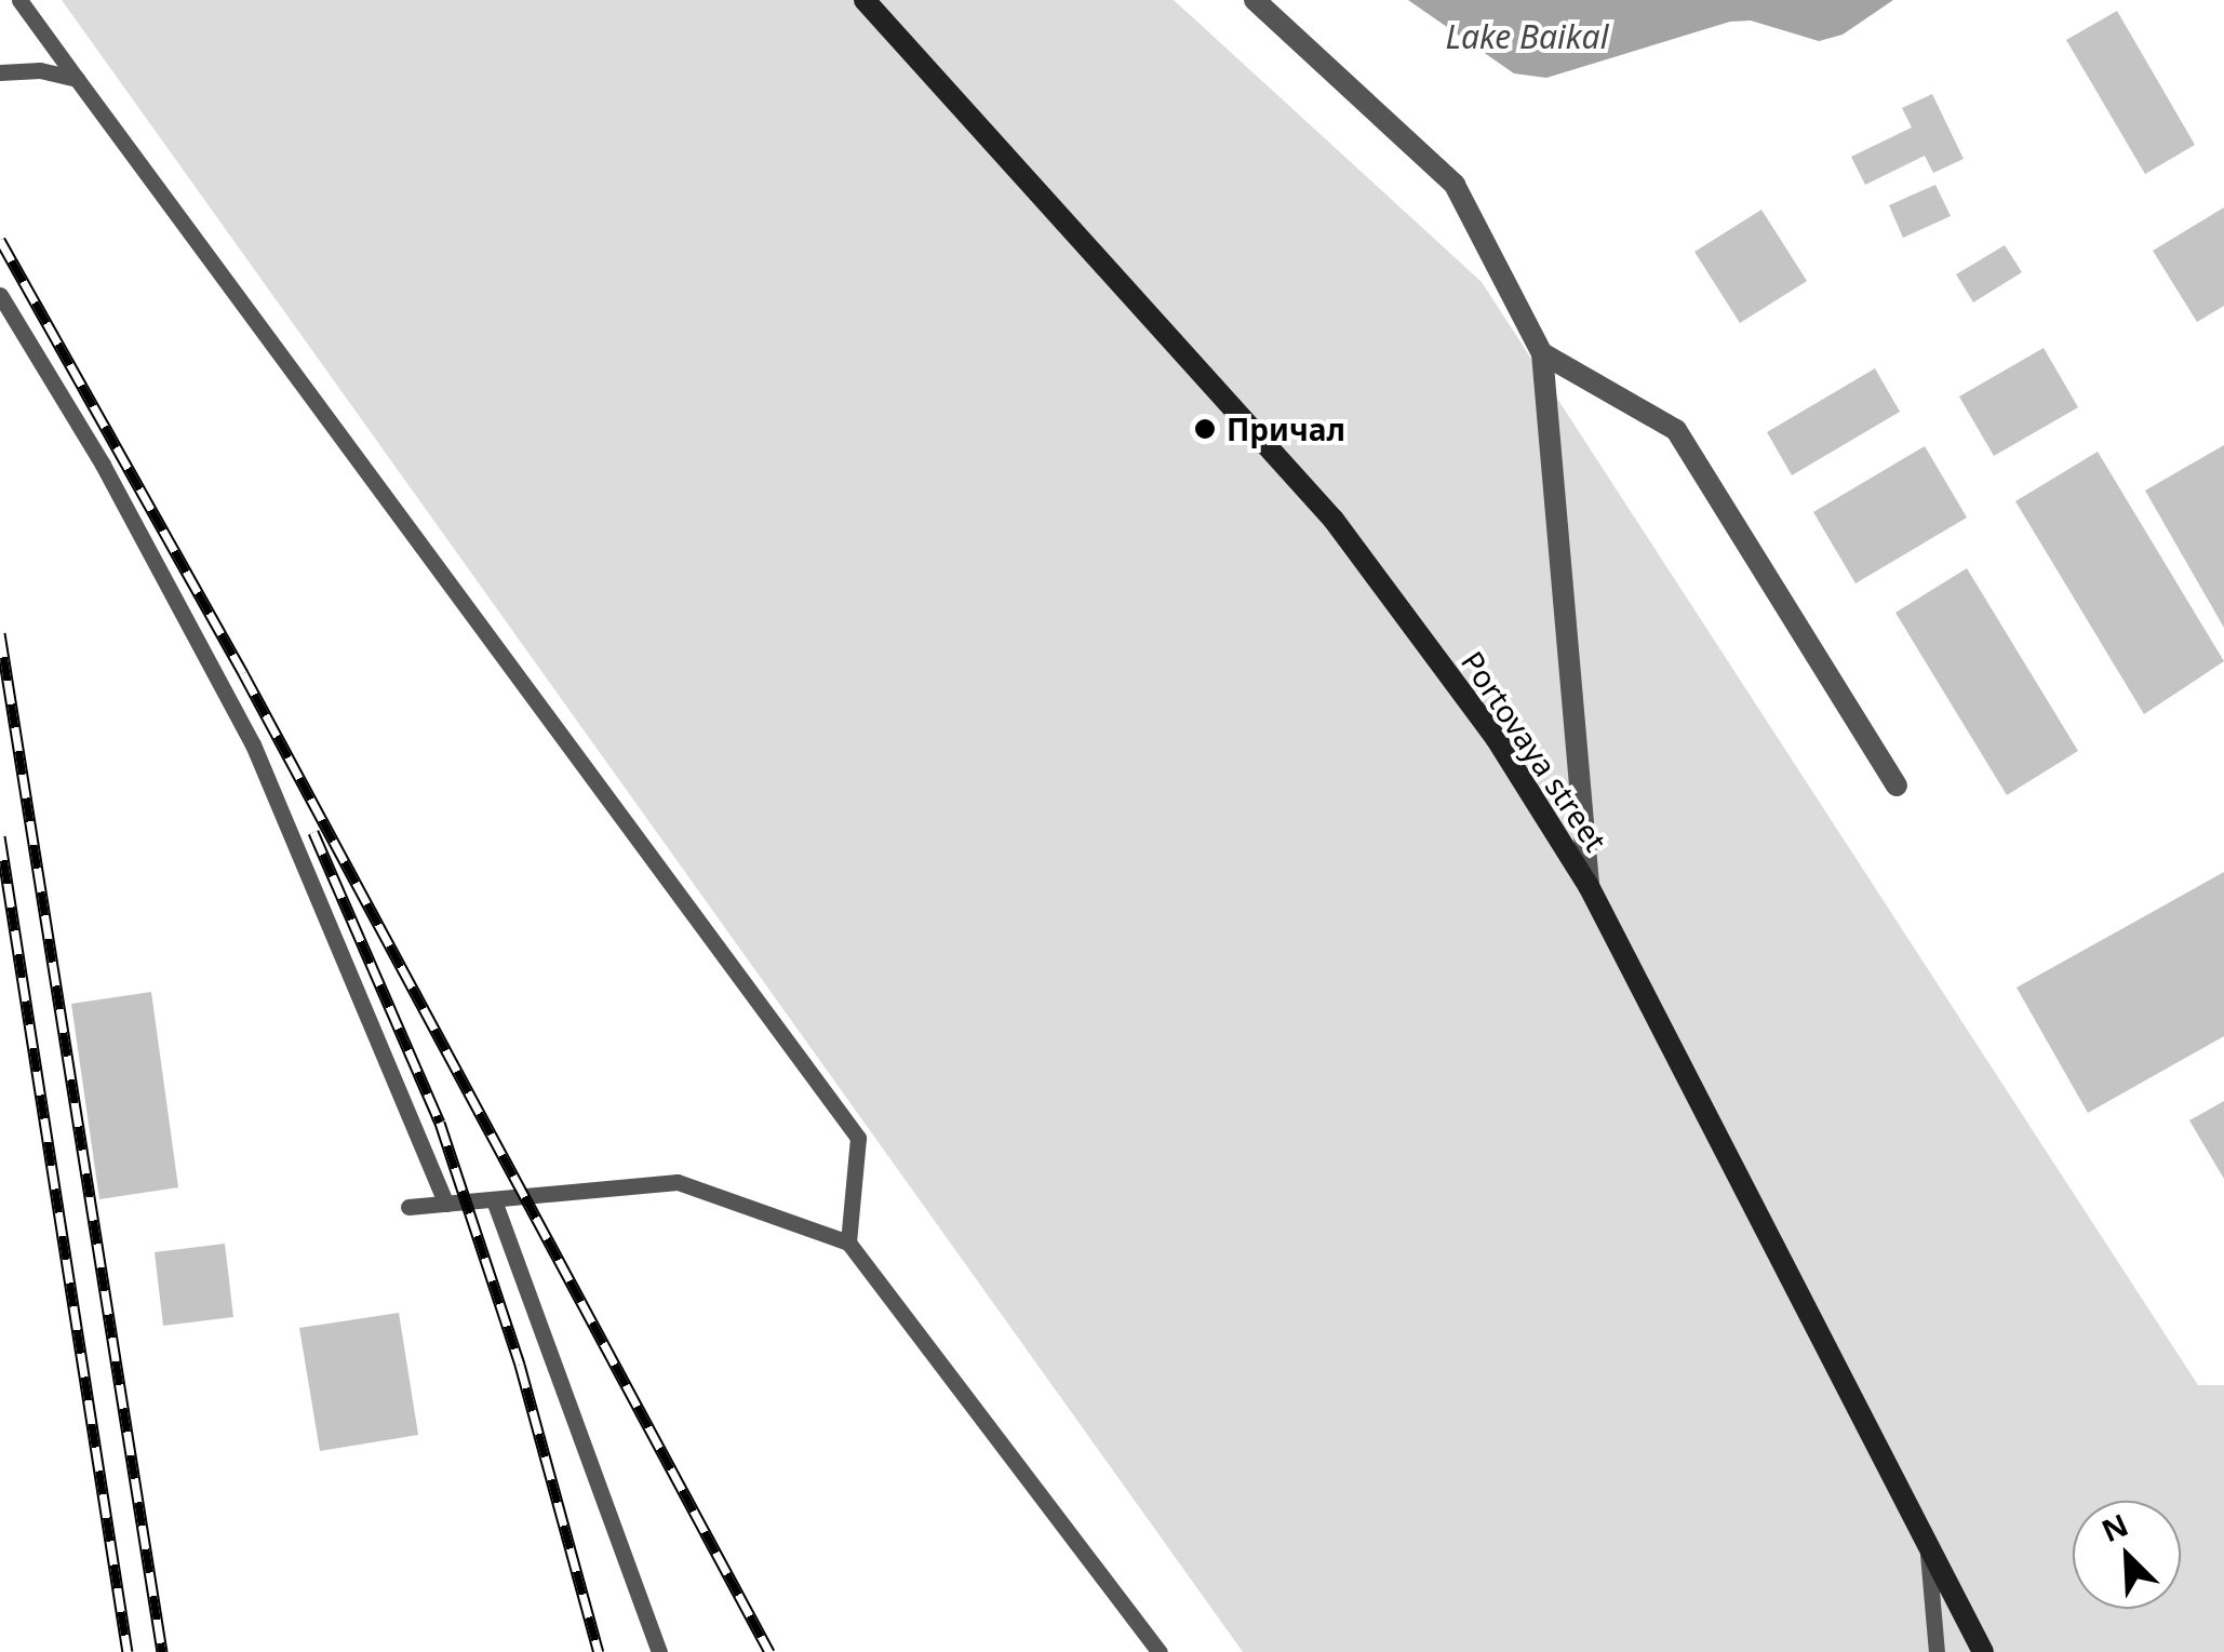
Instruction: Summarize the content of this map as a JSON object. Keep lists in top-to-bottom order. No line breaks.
{"streets":{"main road":["Portovaya street"]},"water":["Lake Baikal"],"places":["Причал"],"north":"top left"}
